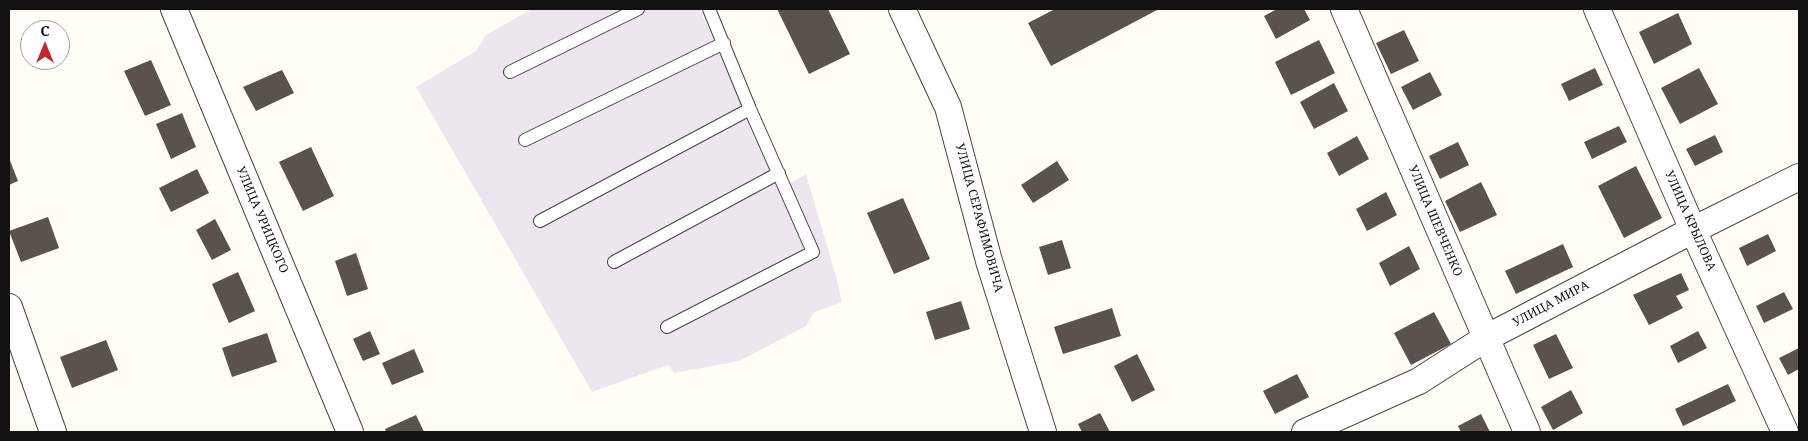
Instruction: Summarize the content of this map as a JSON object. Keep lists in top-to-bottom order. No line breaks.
{"streets":{"street":["УЛИЦА СЕРАФИМОВИЧА","УЛИЦА УРИЦКОГО","УЛИЦА ШЕВЧЕНКО","УЛИЦА КРЫЛОВА","УЛИЦА МИРА"]},"crossings":[["УЛИЦА ШЕВЧЕНКО","УЛИЦА МИРА"],["УЛИЦА КРЫЛОВА","УЛИЦА МИРА"]],"north":"top"}
